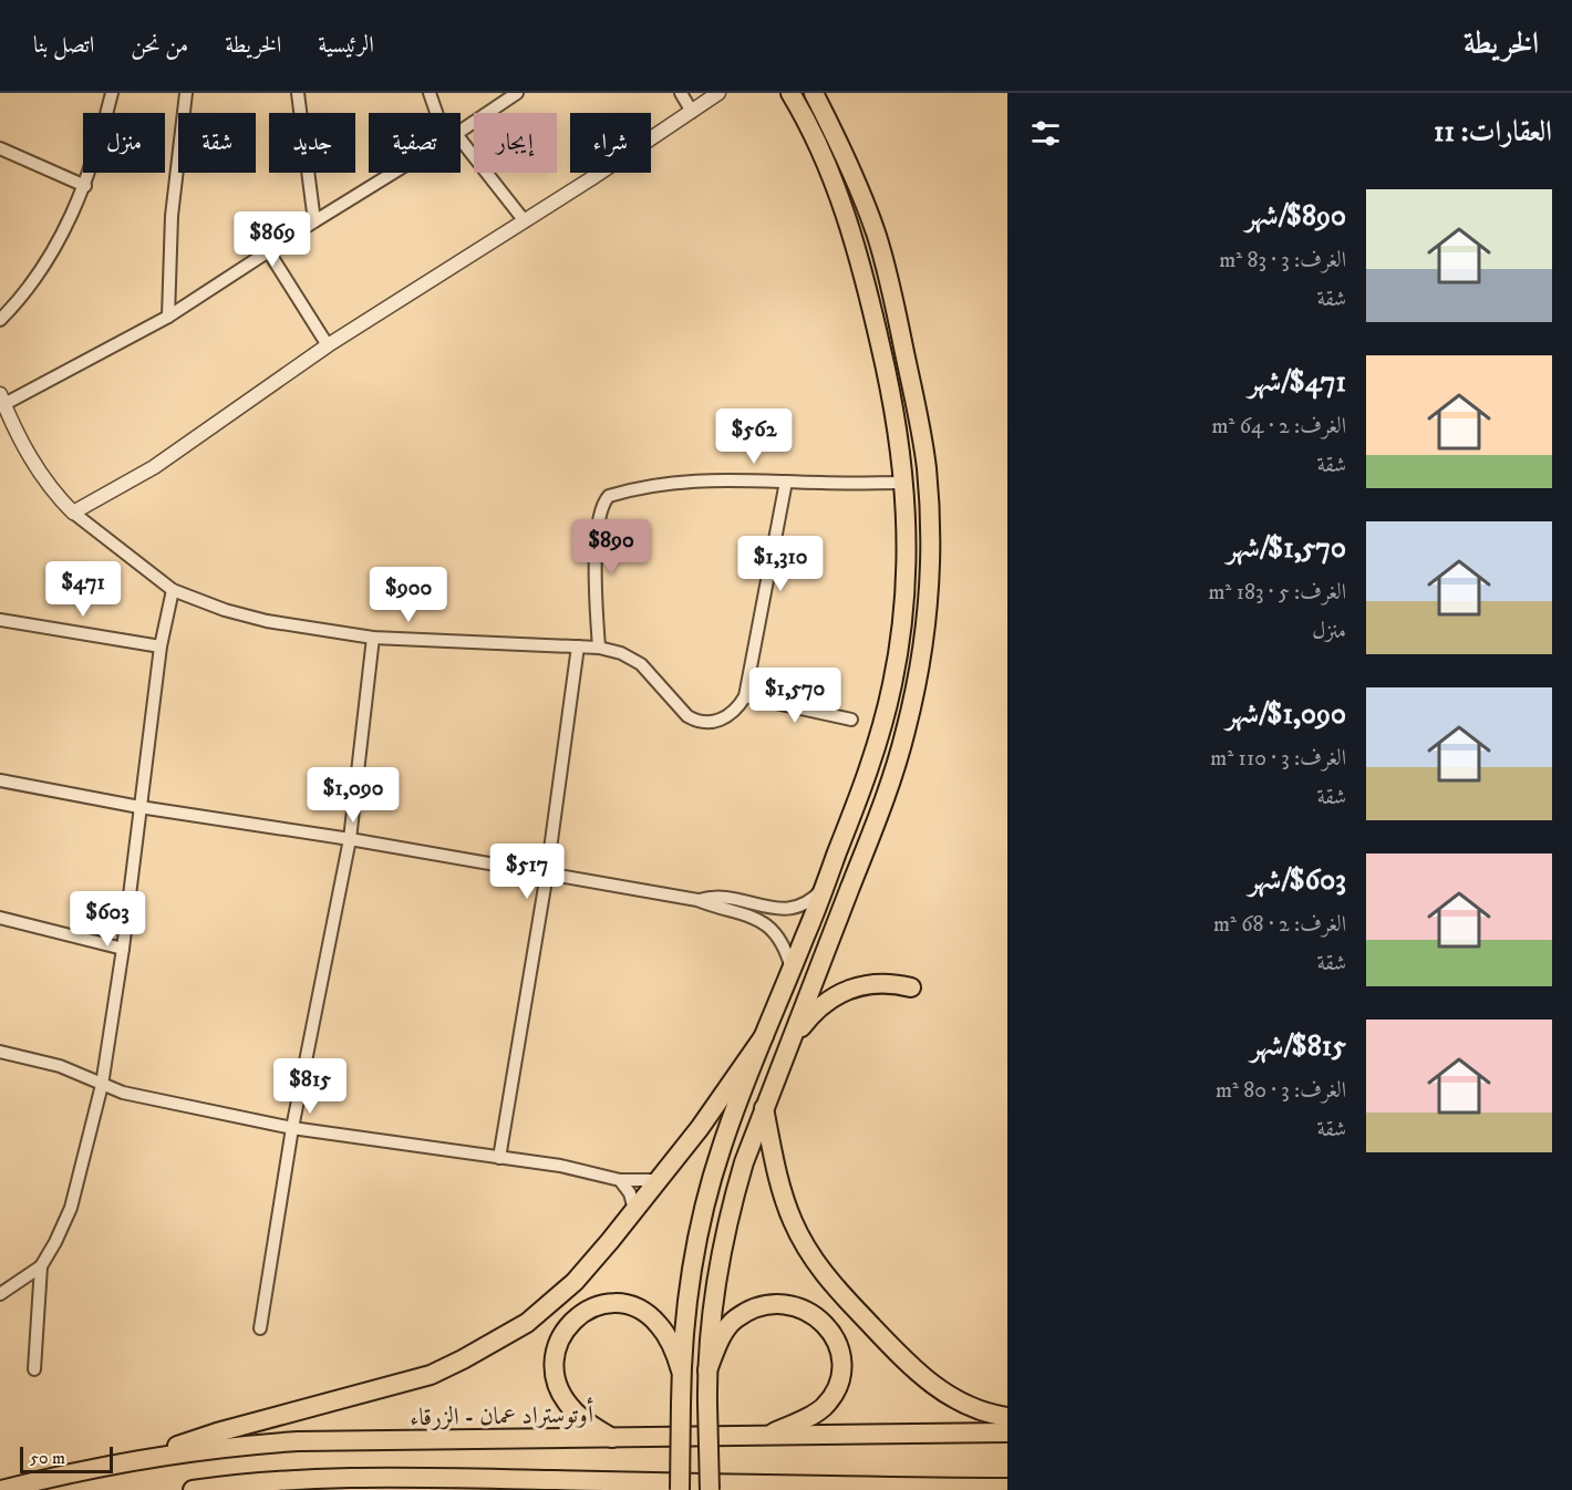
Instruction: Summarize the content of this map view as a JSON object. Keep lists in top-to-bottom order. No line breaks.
{"streets":{"main road":["أوتوستراد عمان - الزرقاء"]},"scale_bar":"50 m","page":{"header":"الخريطة","nav":["الرئيسية","الخريطة","من نحن","اتصل بنا"],"heading":"العقارات: 11","chip":["شراء","إيجار","تصفية","جديد","شقة","منزل"],"list":[{"name":"$890/شهر","note":"الغرف: 3 · 83 m² · شقة"},{"name":"$471/شهر","note":"الغرف: 2 · 64 m² · شقة"},{"name":"$1,570/شهر","note":"الغرف: 5 · 183 m² · منزل"},{"name":"$1,090/شهر","note":"الغرف: 3 · 110 m² · شقة"},{"name":"$603/شهر","note":"الغرف: 2 · 68 m² · شقة"},{"name":"$815/شهر","note":"الغرف: 3 · 80 m² · شقة"}],"price":["$869","$562","$890","$1,310","$471","$900","$1,570","$1,090","$517","$603","$815"],"scale":"50 m"}}
